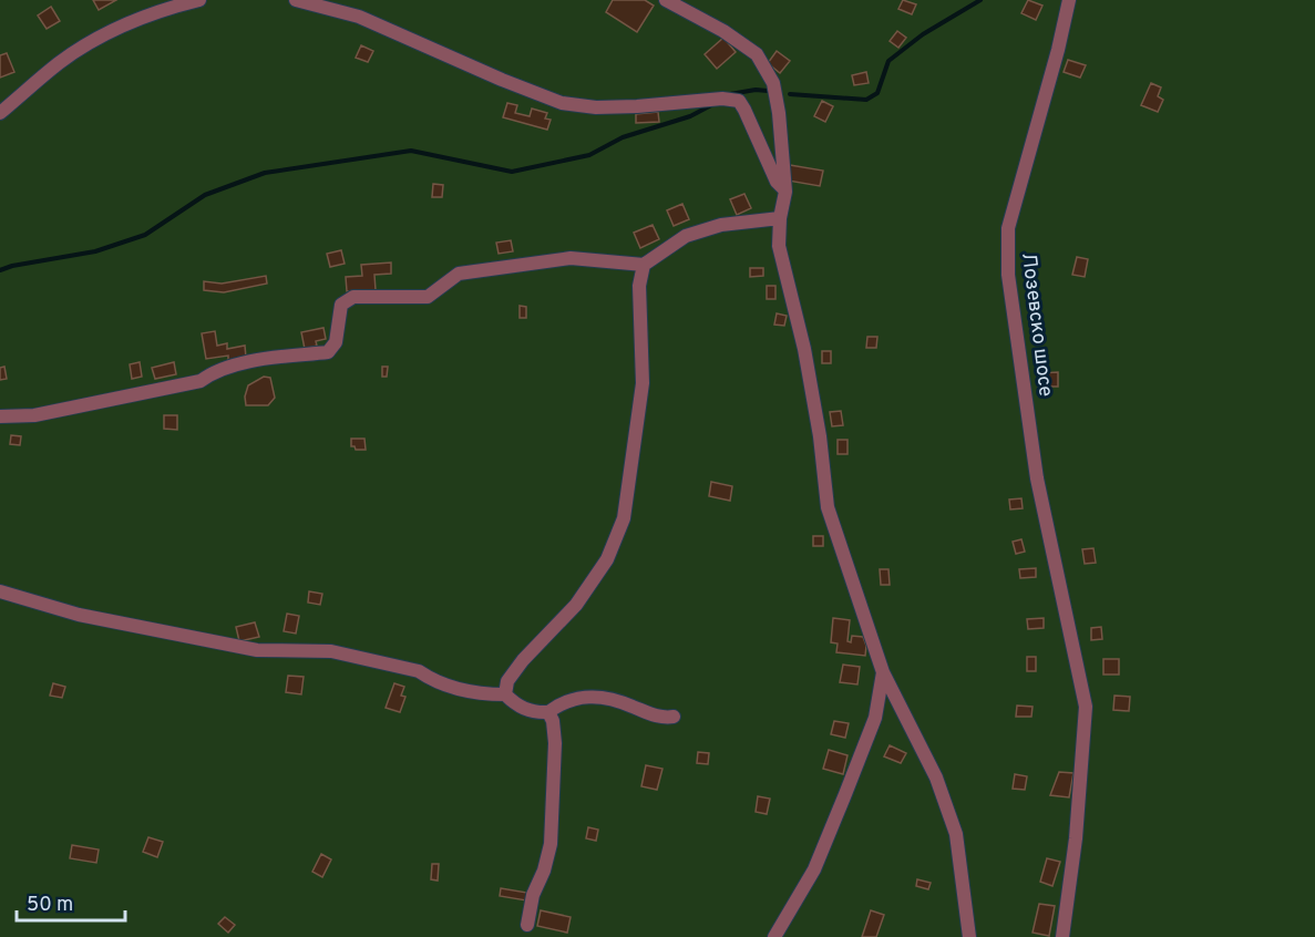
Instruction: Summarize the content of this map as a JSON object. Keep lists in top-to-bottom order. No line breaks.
{"streets":{"street":["Лозевско шосе"]},"scale_bar":"50 m"}
